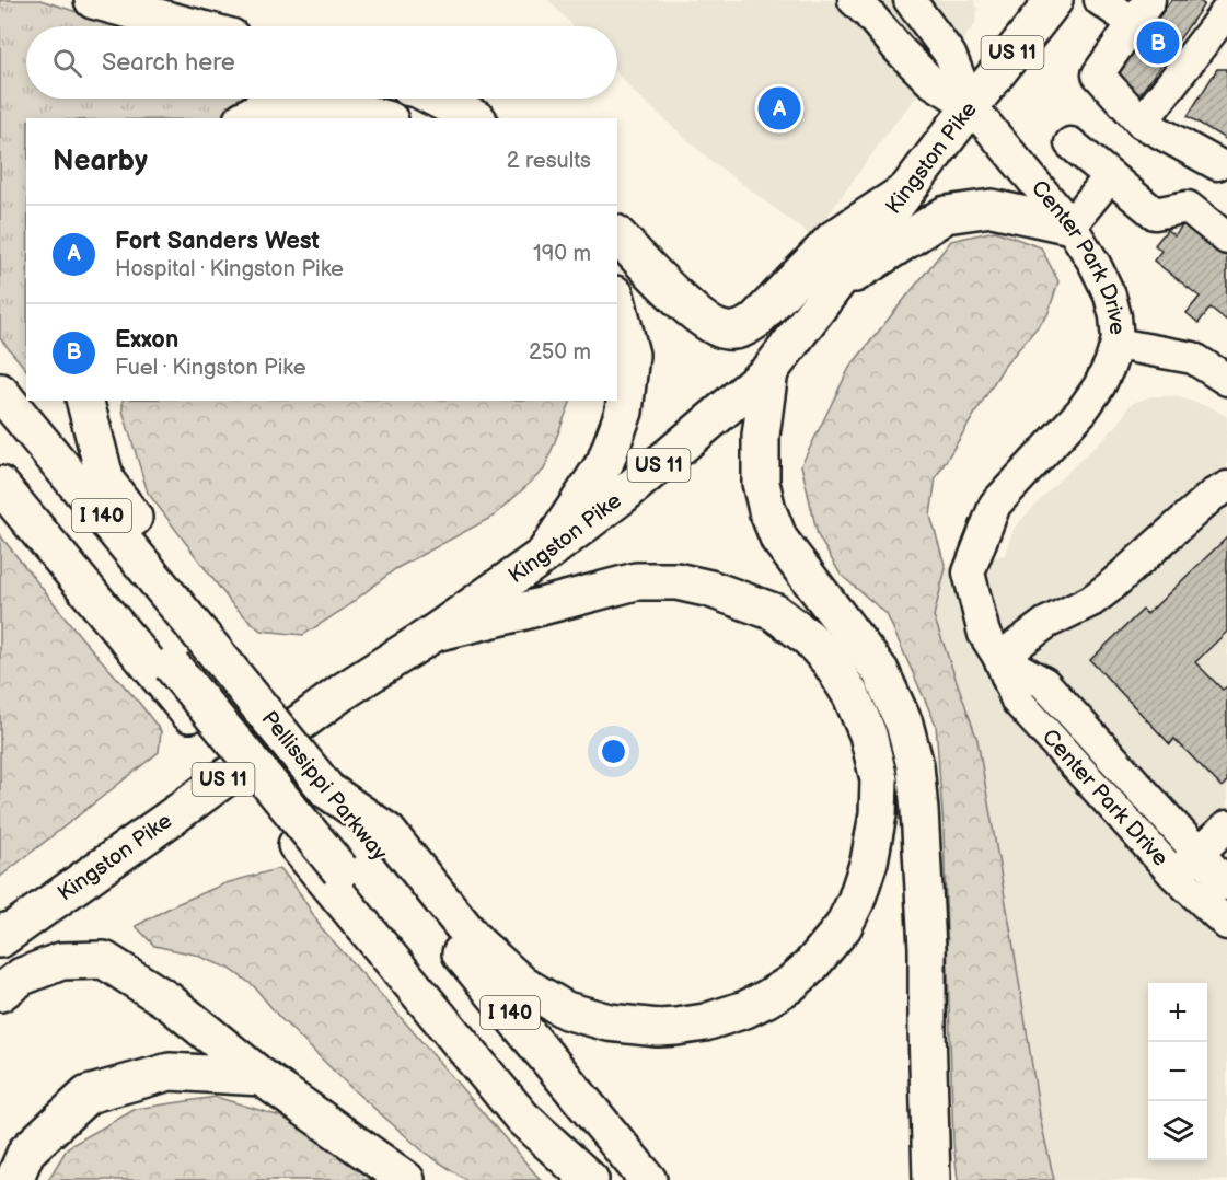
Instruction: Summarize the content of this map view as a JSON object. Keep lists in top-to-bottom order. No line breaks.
{"streets":{"main road":["US 11","Kingston Pike","I 140","Pellissippi Parkway"],"street":["Center Park Drive"]},"crossings":[["Kingston Pike","Center Park Drive"]],"page":{"pins":["B","A"],"search":"Search here","heading":["Nearby","2 results"],"list":[{"mark":"A","name":"Fort Sanders West","note":"Hospital · Kingston Pike","value":"190 m"},{"mark":"B","name":"Exxon","note":"Fuel · Kingston Pike","value":"250 m"}],"map_buttons":["+","−"]}}
